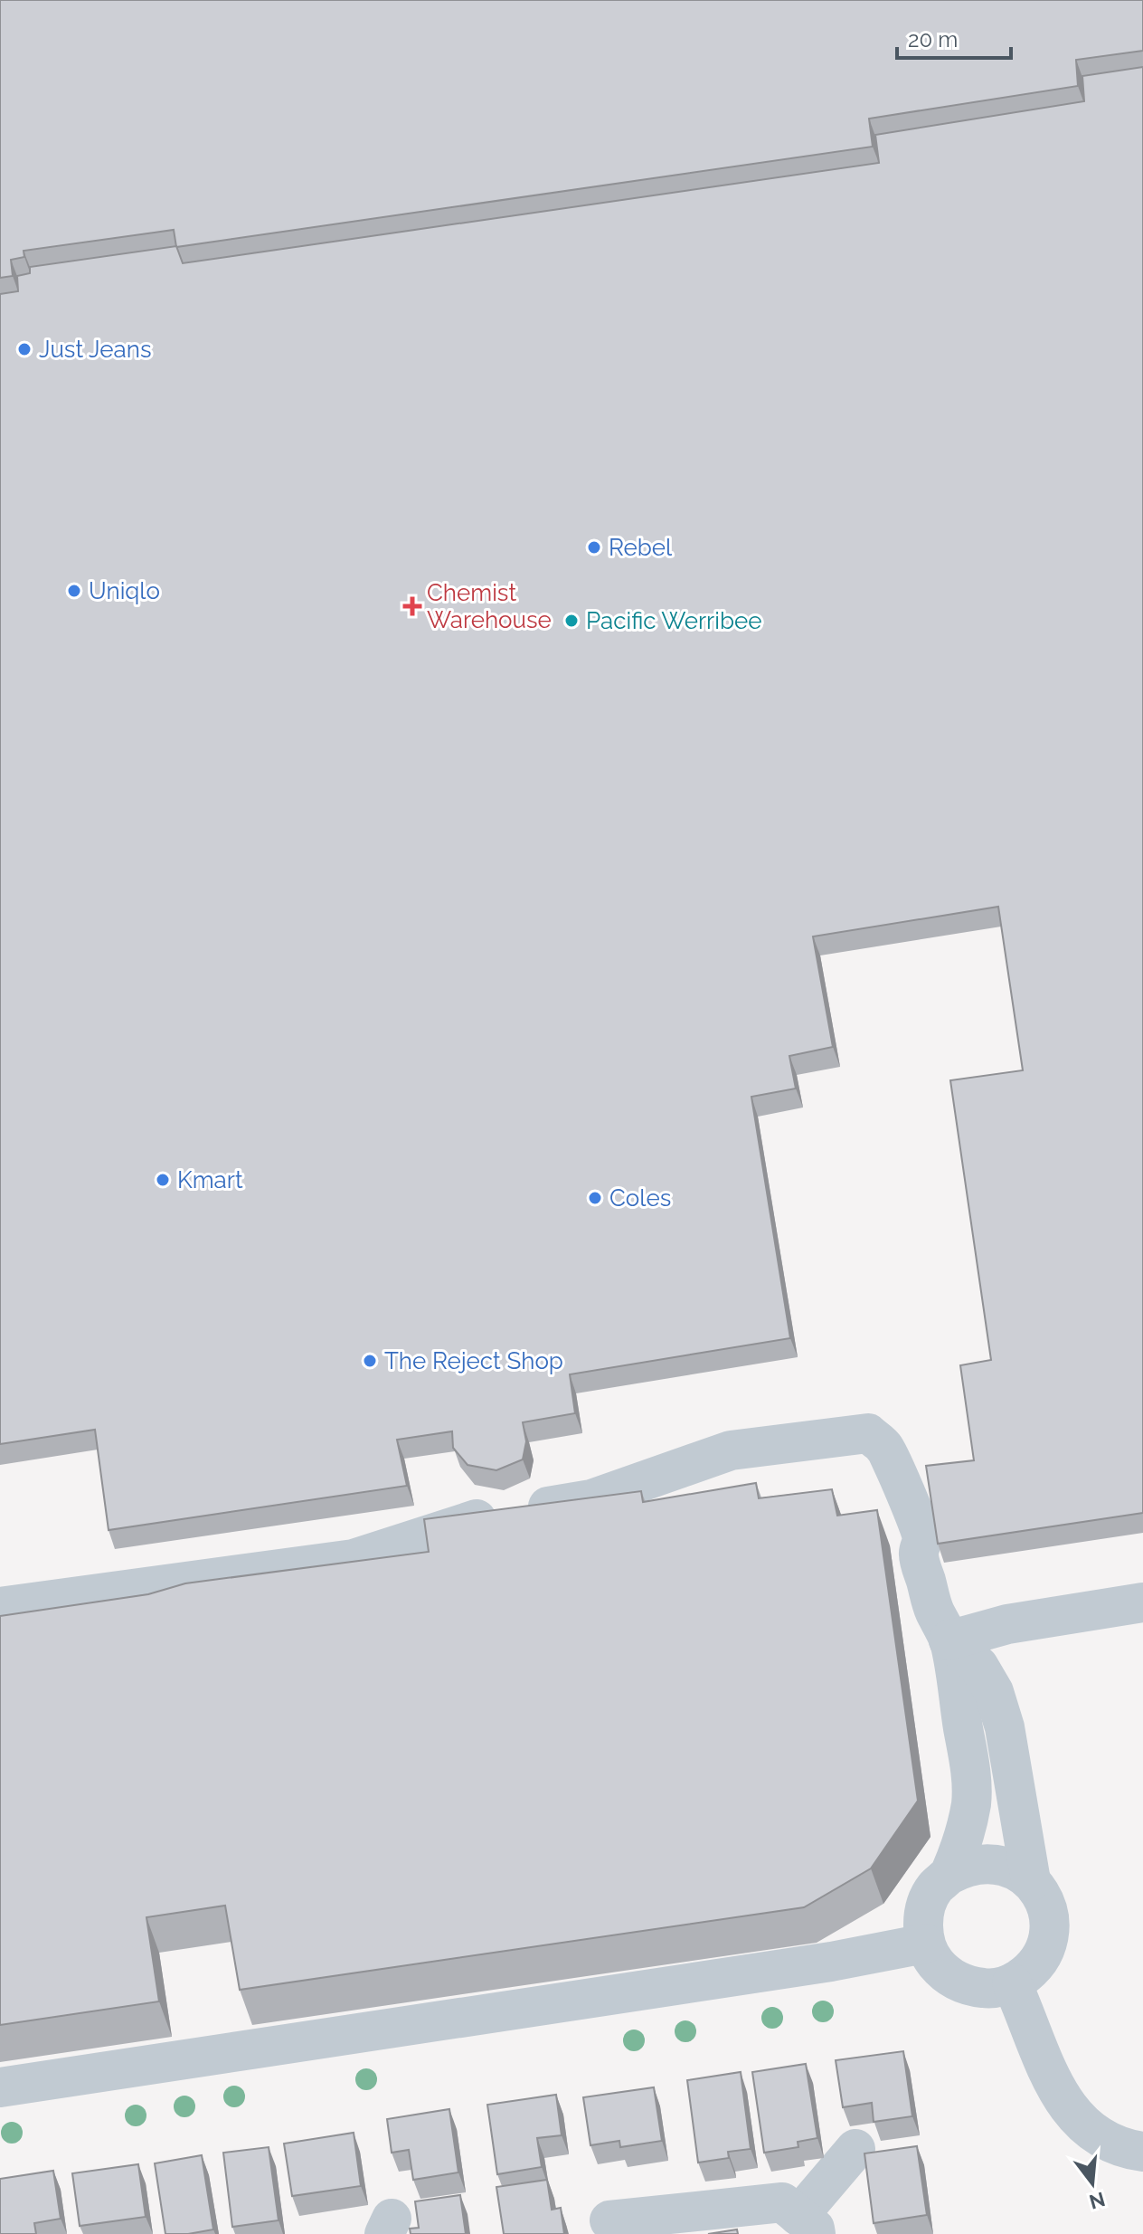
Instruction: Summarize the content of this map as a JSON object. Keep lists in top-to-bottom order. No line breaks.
{"places":{"other":["Just Jeans","Rebel","Uniqlo","Pacific Werribee","Kmart","Coles","The Reject Shop"],"health":["Chemist Warehouse"]},"scale_bar":"20 m","north":"bottom"}
